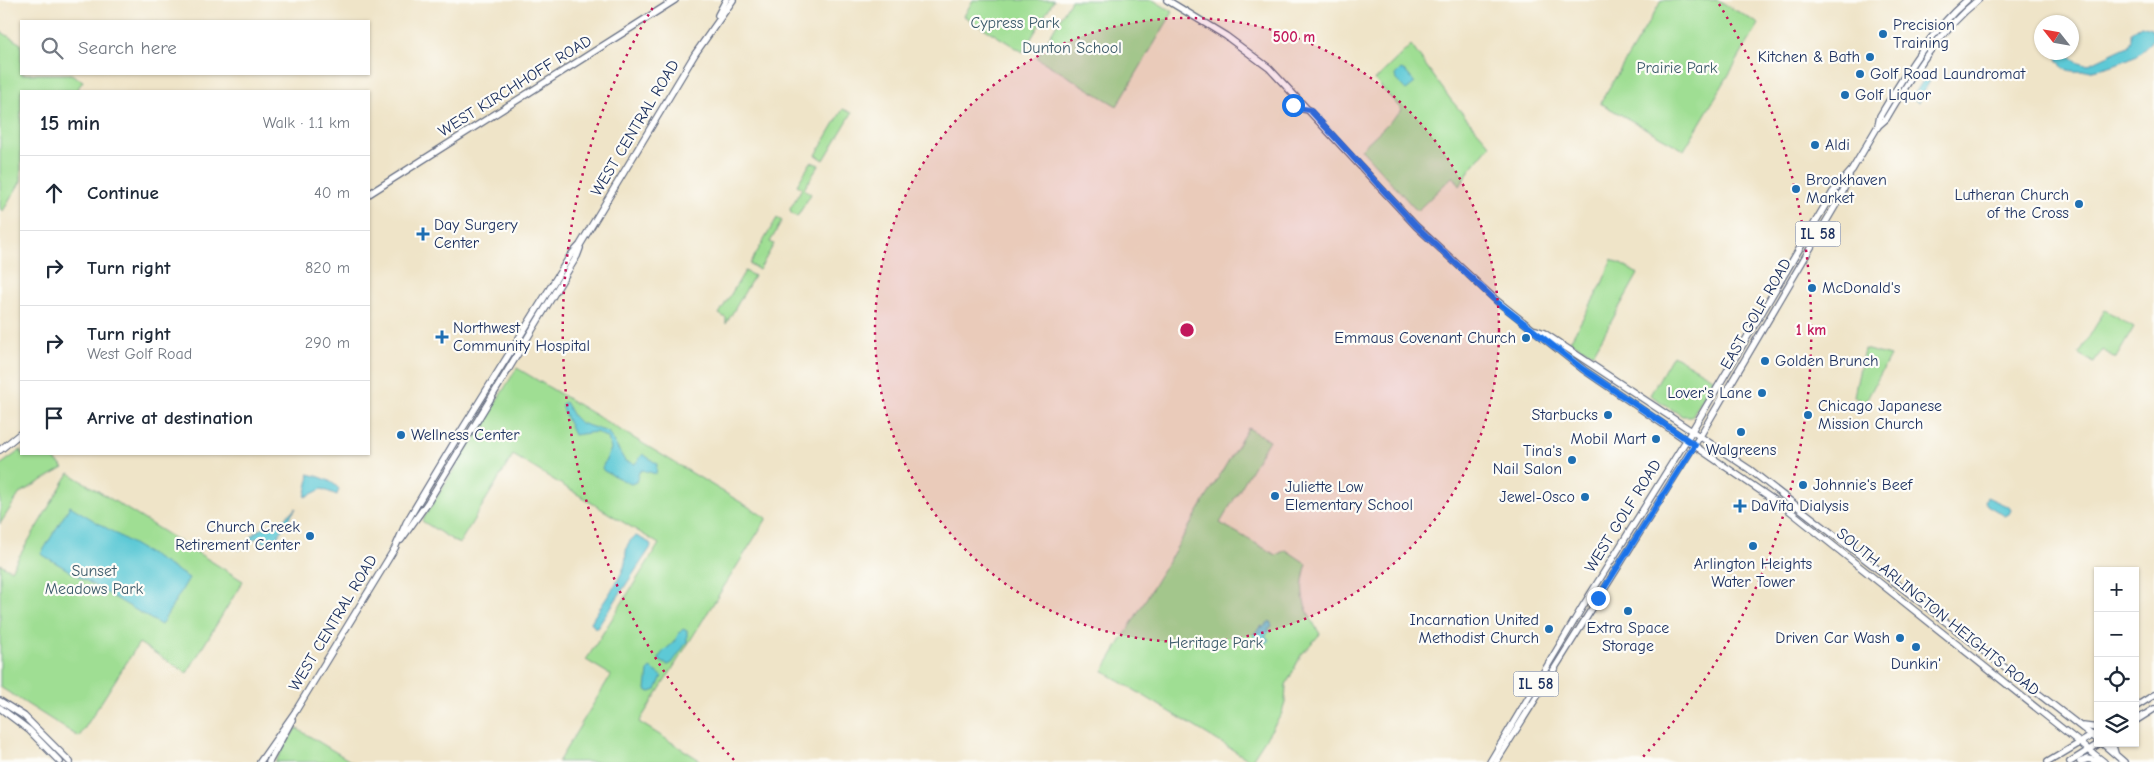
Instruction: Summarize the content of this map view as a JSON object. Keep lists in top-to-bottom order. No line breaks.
{"streets":{"main road":["WEST KIRCHHOFF ROAD","WEST CENTRAL ROAD","IL 58","EAST GOLF ROAD","WEST GOLF ROAD","SOUTH ARLINGTON HEIGHTS ROAD"]},"crossings":[["EAST GOLF ROAD","WEST GOLF ROAD"],["EAST GOLF ROAD","SOUTH ARLINGTON HEIGHTS ROAD"],["WEST GOLF ROAD","SOUTH ARLINGTON HEIGHTS ROAD"]],"parks":["Cypress Park","Dunton School","Prairie Park","Sunset Meadows Park","Heritage Park"],"places":{"other":["Precision Training","Kitchen & Bath","Golf Road Laundromat","Golf Liquor","Aldi","Brookhaven Market","Lutheran Church of the Cross","McDonald's","Emmaus Covenant Church","Golden Brunch","Lover's Lane","Starbucks","Chicago Japanese Mission Church","Walgreens","Wellness Center","Mobil Mart","Tina's Nail Salon","Johnnie's Beef","Juliette Low Elementary School","Jewel-Osco","Church Creek Retirement Center","Arlington Heights Water Tower","Extra Space Storage","Incarnation United Methodist Church","Driven Car Wash","Dunkin'"],"health":["Day Surgery Center","Northwest Community Hospital","DaVita Dialysis"]},"north":"top left","page":{"search":"Search here","heading":["15 min","Walk · 1.1 km"],"list":[["Continue","40 m"],["Turn right","820 m"],["Turn right","West Golf Road","290 m"],"Arrive at destination"],"map_buttons":["+","−"]},"rings":["500 m","1 km"]}
